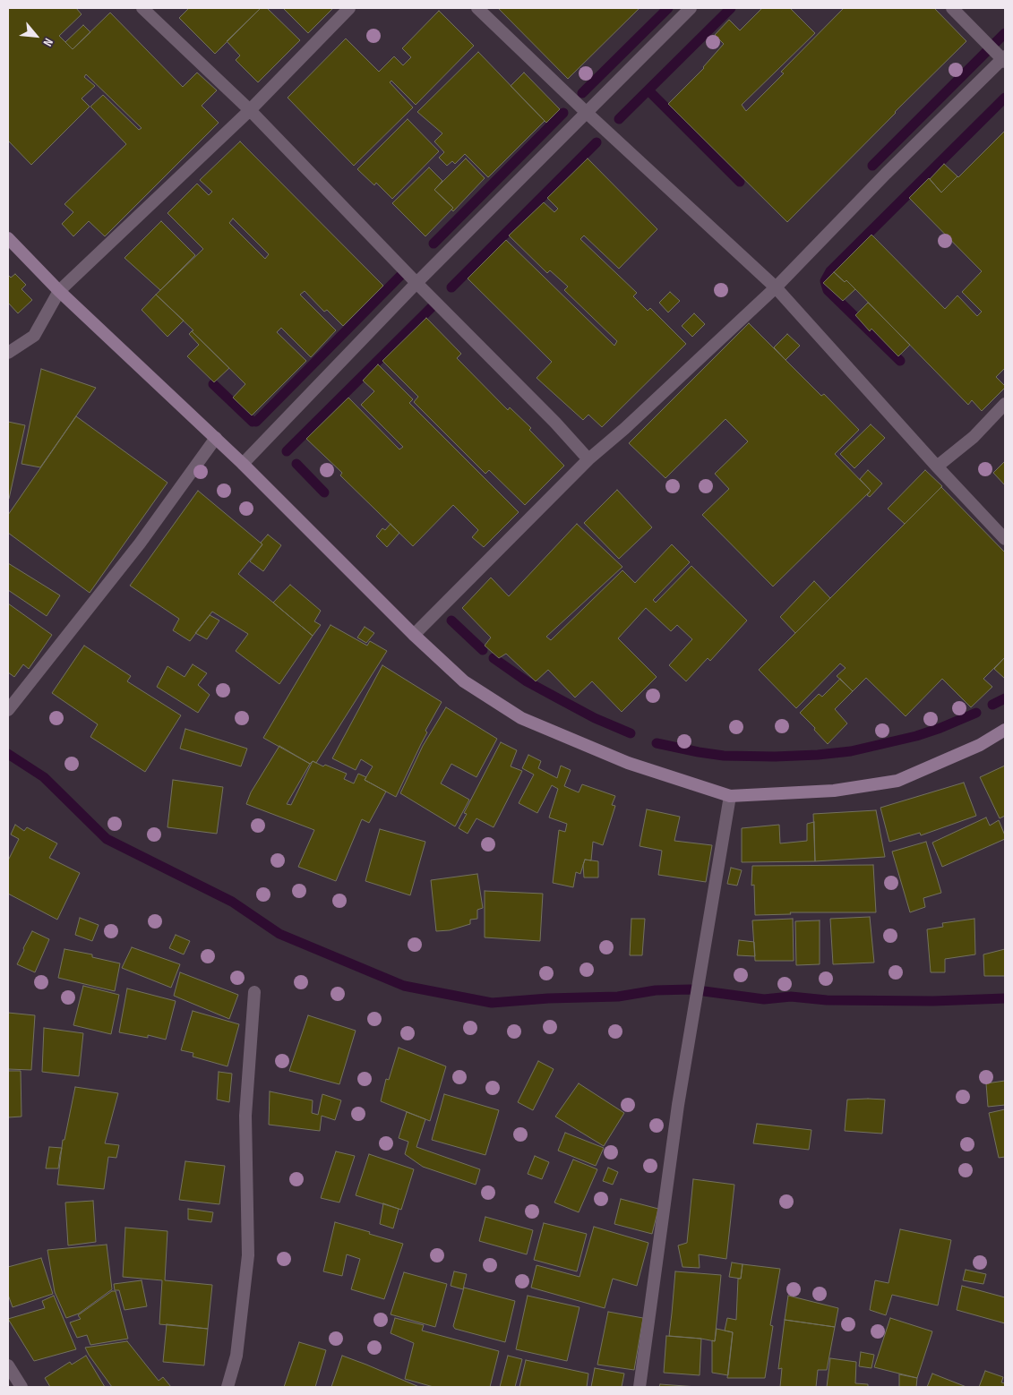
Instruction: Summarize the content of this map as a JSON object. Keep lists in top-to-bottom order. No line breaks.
{"north":"bottom right"}
